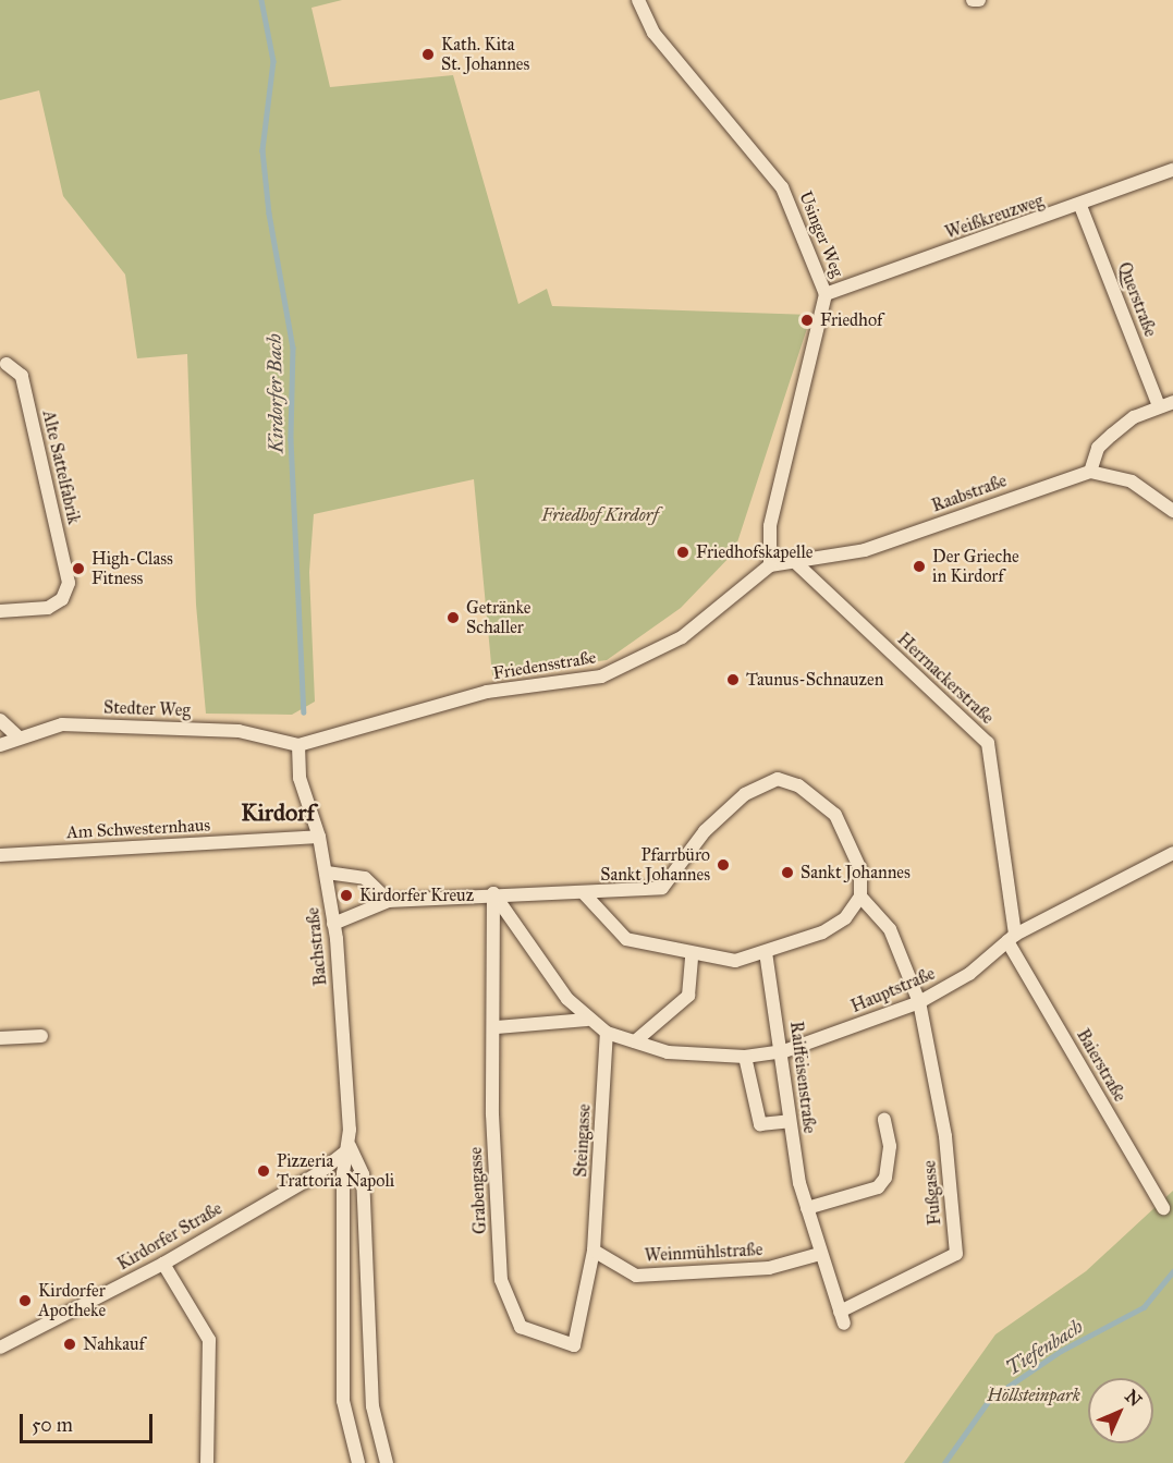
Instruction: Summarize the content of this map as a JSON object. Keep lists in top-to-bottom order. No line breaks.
{"streets":{"street":["Weißkreuzweg","Usinger Weg","Querstraße","Alte Sattelfabrik","Raabstraße","Friedensstraße","Herrnackerstraße","Stedter Weg","Am Schwesternhaus","Bachstraße","Hauptstraße","Baierstraße","Raiffeisenstraße","Steingasse","Grabengasse","Fußgasse","Kirdorfer Straße","Weinmühlstraße"]},"crossings":[["Weißkreuzweg","Usinger Weg"],["Weißkreuzweg","Querstraße"],["Usinger Weg","Raabstraße"],["Usinger Weg","Friedensstraße"],["Raabstraße","Friedensstraße"],["Raabstraße","Herrnackerstraße"],["Friedensstraße","Stedter Weg"],["Friedensstraße","Bachstraße"],["Herrnackerstraße","Hauptstraße"],["Herrnackerstraße","Baierstraße"],["Stedter Weg","Bachstraße"],["Am Schwesternhaus","Bachstraße"],["Bachstraße","Kirdorfer Straße"],["Hauptstraße","Baierstraße"],["Hauptstraße","Raiffeisenstraße"],["Hauptstraße","Steingasse"],["Hauptstraße","Grabengasse"],["Hauptstraße","Fußgasse"],["Raiffeisenstraße","Fußgasse"],["Raiffeisenstraße","Weinmühlstraße"],["Steingasse","Grabengasse"],["Steingasse","Weinmühlstraße"],["Grabengasse","Weinmühlstraße"]],"districts":["Kirdorf"],"water":["Kirdorfer Bach","Tiefenbach"],"parks":["Friedhof Kirdorf","Höllsteinpark"],"places":["Kath. Kita St. Johannes","Friedhof","Friedhofskapelle","Der Grieche in Kirdorf","High-Class Fitness","Getränke Schaller","Taunus-Schnauzen","Pfarrbüro Sankt Johannes","Sankt Johannes","Kirdorfer Kreuz","Pizzeria Trattoria Napoli","Kirdorfer Apotheke","Nahkauf"],"scale_bar":"50 m","north":"top right"}
